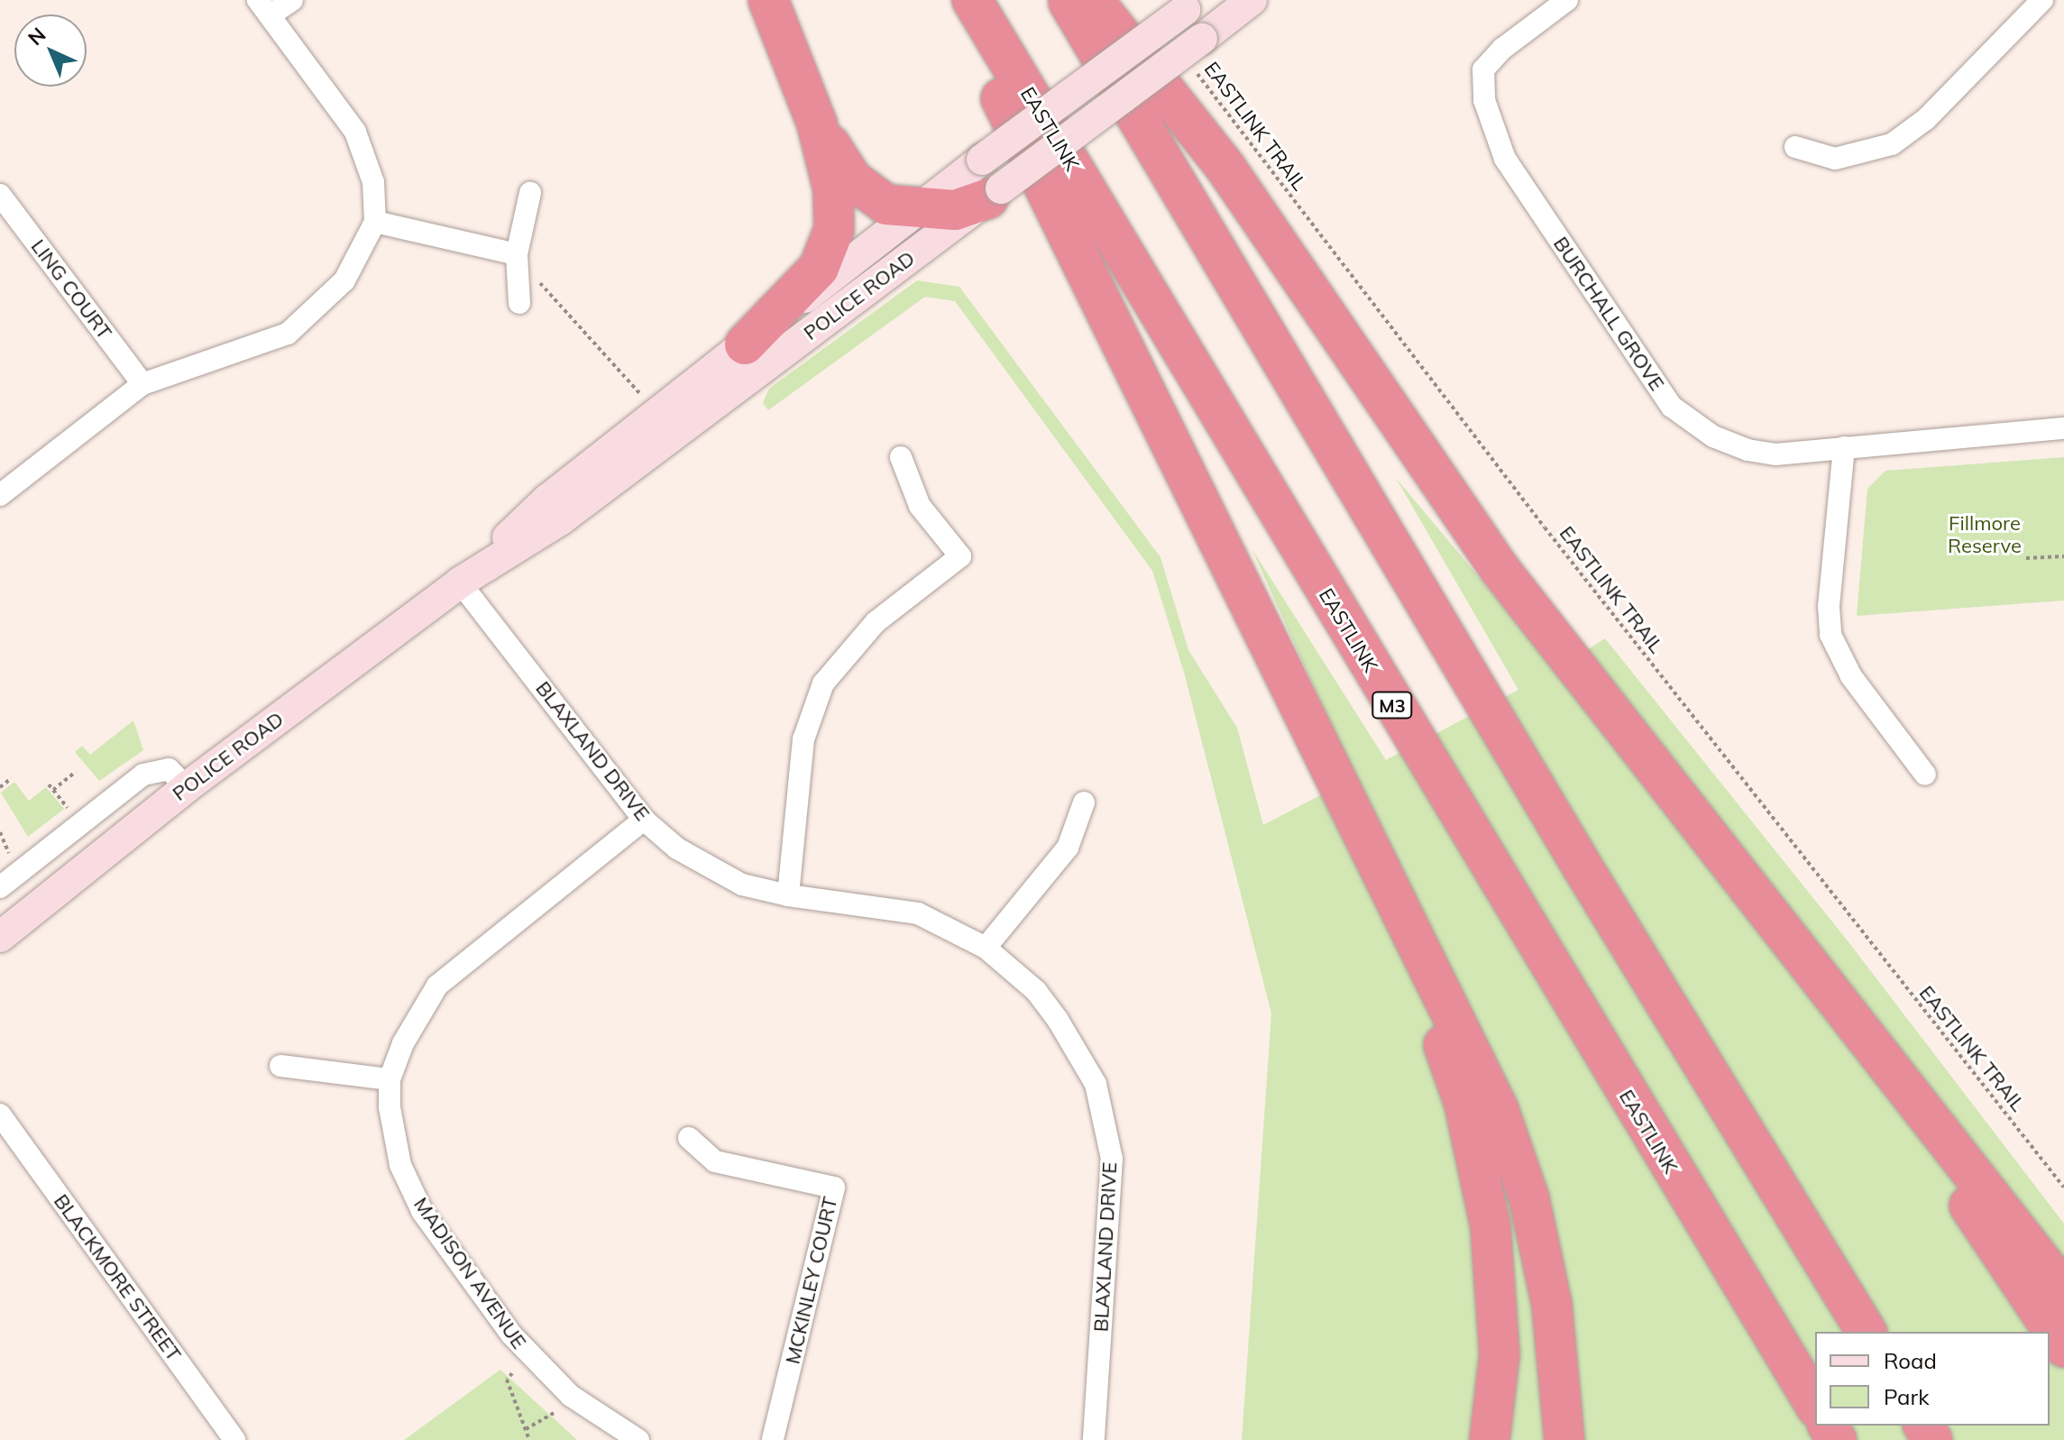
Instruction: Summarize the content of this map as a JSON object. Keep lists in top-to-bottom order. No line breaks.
{"streets":{"highway":["EASTLINK","M3"],"main road":["POLICE ROAD"],"street":["LING COURT","BURCHALL GROVE","BLAXLAND DRIVE","MADISON AVENUE","BLACKMORE STREET","MCKINLEY COURT"],"path":["EASTLINK TRAIL"]},"crossings":[["EASTLINK TRAIL","POLICE ROAD"],["POLICE ROAD","BLAXLAND DRIVE"],["BLAXLAND DRIVE","MADISON AVENUE"]],"parks":["Fillmore Reserve"],"legend":["Road","Park"],"north":"top left"}
